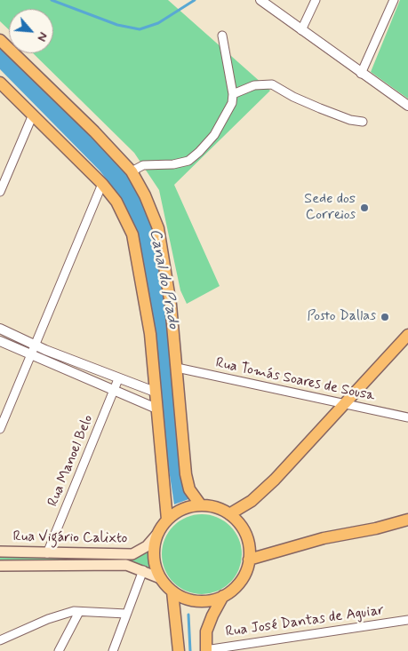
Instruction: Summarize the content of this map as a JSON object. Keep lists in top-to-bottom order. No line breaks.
{"streets":{"main road":["Rua Vigário Calixto"],"street":["Rua Tomás Soares de Sousa","Rua Manoel Belo","Rua José Dantas de Aguiar"]},"crossings":[["Rua Manoel Belo","Rua Vigário Calixto"]],"water":["Canal do Prado"],"places":["Sede dos Correios","Posto Dallas"],"north":"bottom right"}
